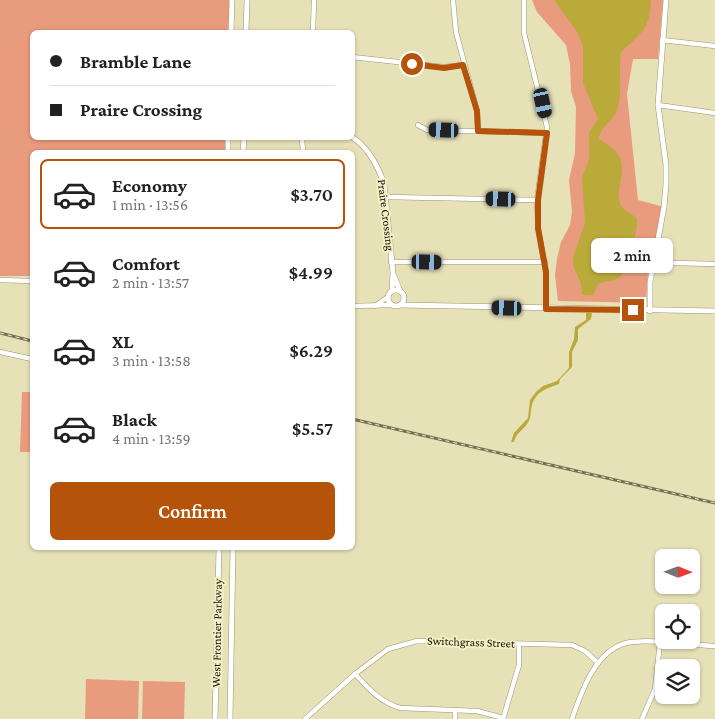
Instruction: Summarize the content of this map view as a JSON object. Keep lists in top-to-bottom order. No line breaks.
{"streets":{"street":["Praire Crossing","West Frontier Parkway","Switchgrass Street"]},"north":"right","page":{"banner":["Bramble Lane","Praire Crossing"],"list":[{"name":"Economy","note":"1 min · 13:56","value":"$3.70"},{"name":"Comfort","note":"2 min · 13:57","value":"$4.99"},{"name":"XL","note":"3 min · 13:58","value":"$6.29"},{"name":"Black","note":"4 min · 13:59","value":"$5.57"}],"bubble":"2 min","buttons":"Confirm"}}
